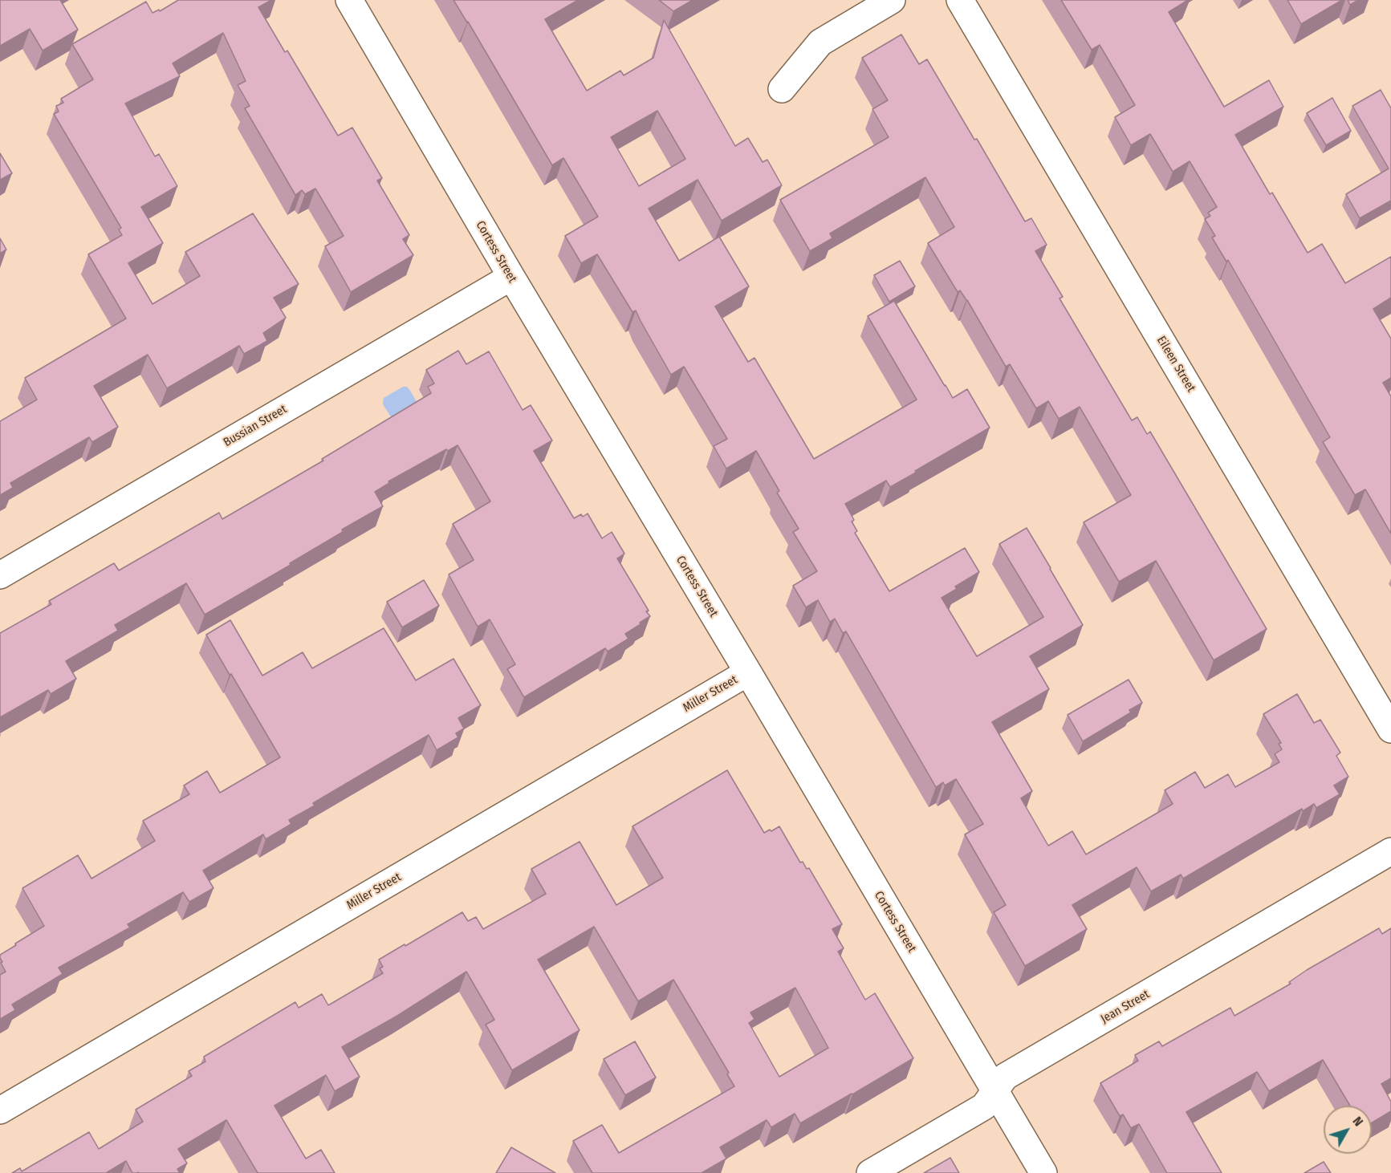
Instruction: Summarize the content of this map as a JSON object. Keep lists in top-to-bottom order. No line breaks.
{"streets":{"street":["Cortess Street","Eileen Street","Bussian Street","Miller Street","Jean Street"]},"crossings":[["Cortess Street","Bussian Street"],["Cortess Street","Miller Street"],["Cortess Street","Jean Street"]],"north":"top right"}
